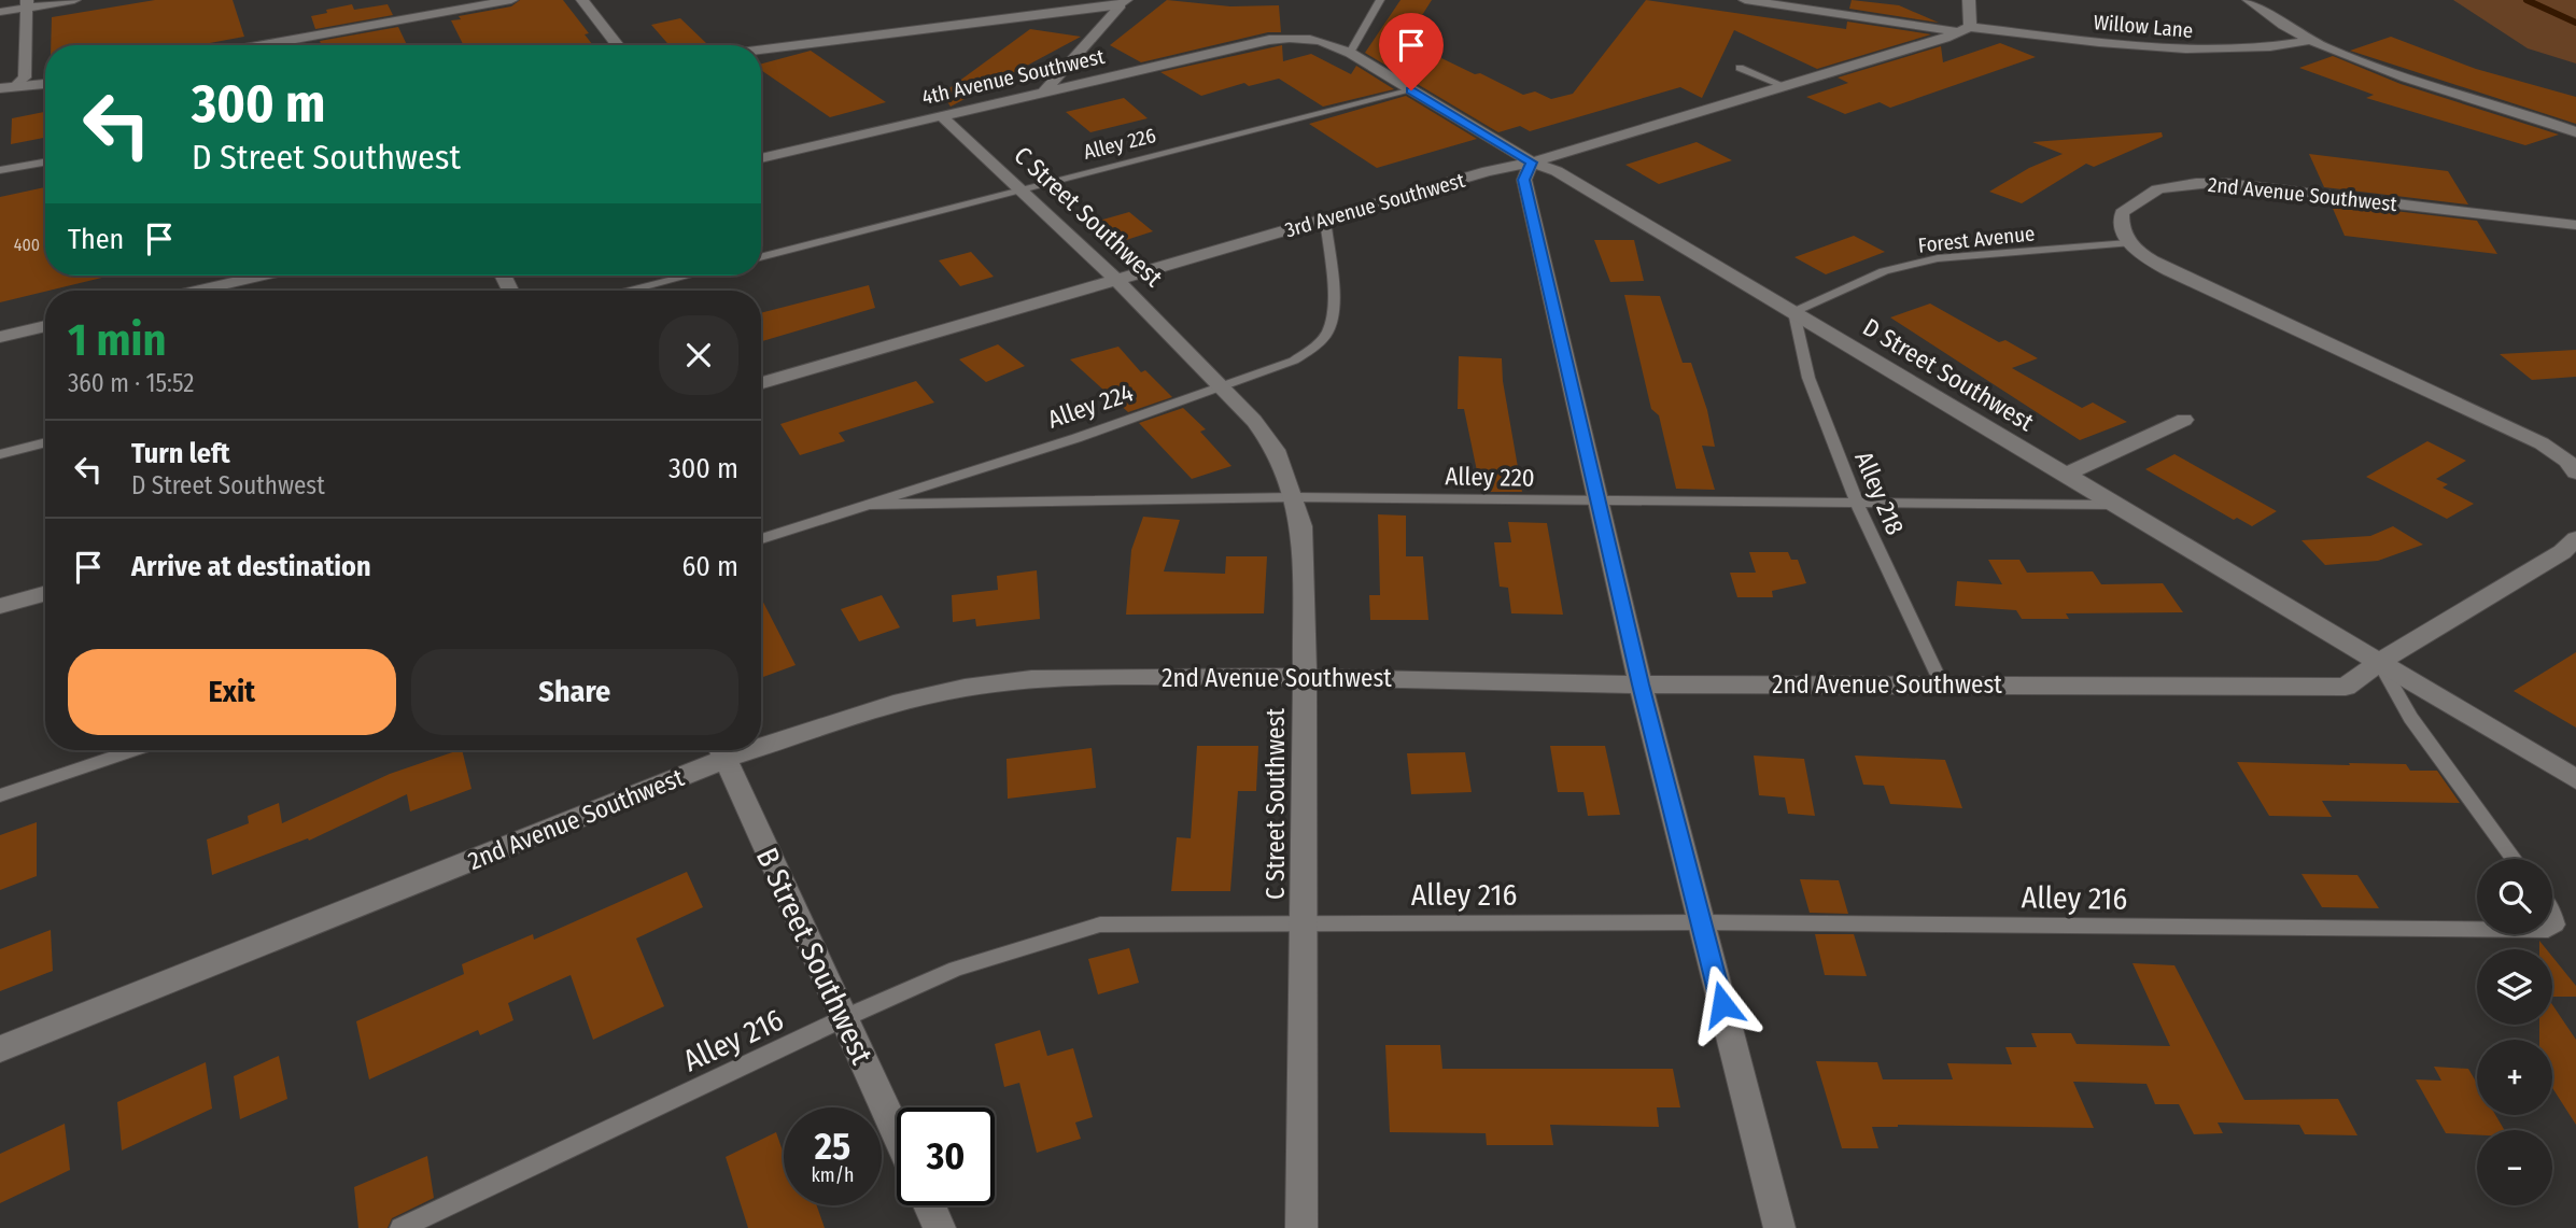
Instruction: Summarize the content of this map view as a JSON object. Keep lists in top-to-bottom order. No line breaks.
{"streets":{"street":["Willow Lane","4th Avenue Southwest","2nd Avenue Southwest","3rd Avenue Southwest","C Street Southwest","D Street Southwest","B Street Southwest"],"lane":["Alley 226","Forest Avenue","Alley 224","Alley 220","Alley 218","Alley 216"]},"crossings":[["Willow Lane","3rd Avenue Southwest"],["4th Avenue Southwest","C Street Southwest"],["4th Avenue Southwest","D Street Southwest"],["Alley 226","C Street Southwest"],["Alley 226","D Street Southwest"],["2nd Avenue Southwest","C Street Southwest"],["2nd Avenue Southwest","Forest Avenue"],["2nd Avenue Southwest","D Street Southwest"],["2nd Avenue Southwest","Alley 218"],["3rd Avenue Southwest","C Street Southwest"],["3rd Avenue Southwest","D Street Southwest"],["3rd Avenue Southwest","Alley 224"],["C Street Southwest","Alley 224"],["C Street Southwest","Alley 220"],["C Street Southwest","Alley 216"],["Forest Avenue","D Street Southwest"],["Forest Avenue","Alley 218"],["D Street Southwest","Alley 220"],["D Street Southwest","Alley 218"],["Alley 224","Alley 220"],["Alley 220","Alley 218"],["Alley 216","B Street Southwest"]],"house_numbers":["400"],"page":{"turn":["300 m","D Street Southwest"],"then":"Then","heading":["1 min","360 m · 15:52"],"list":[{"name":"Turn left","note":"D Street Southwest","value":"300 m"},{"name":"Arrive at destination","value":"60 m"}],"buttons":["Exit","Share"],"map_buttons":["+","−"],"speed":"25 km/h","limit":"30"}}
